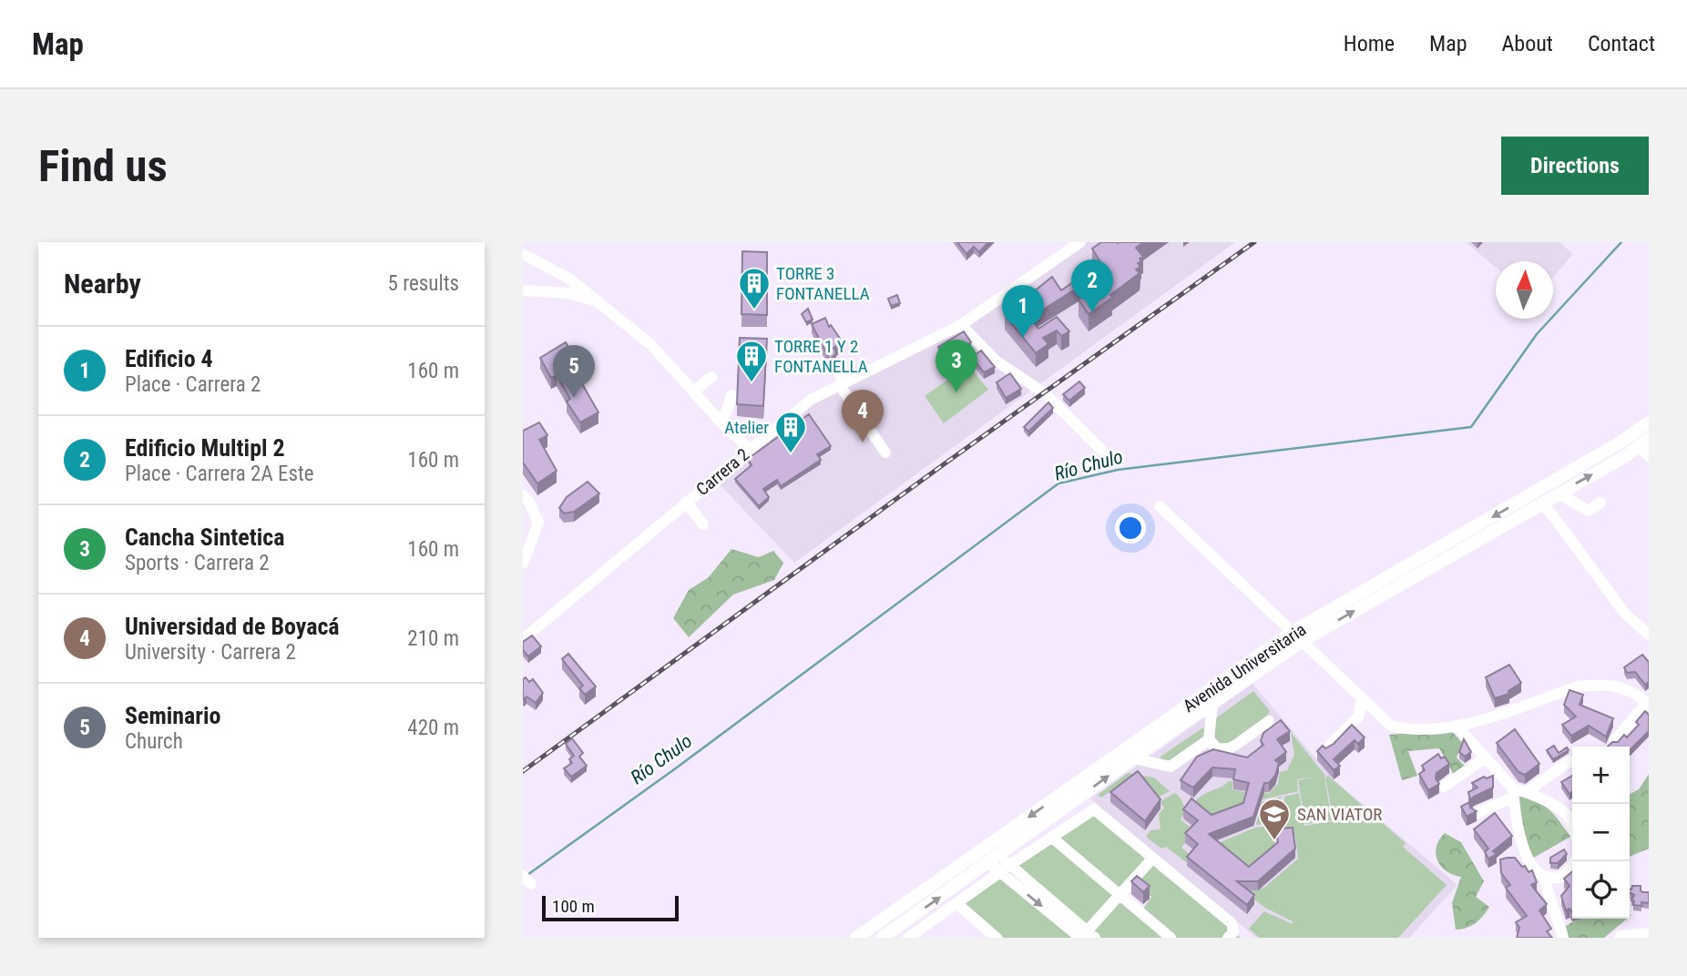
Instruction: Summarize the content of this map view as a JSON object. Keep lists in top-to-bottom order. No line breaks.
{"streets":{"main road":["Avenida Universitaria"],"street":["Carrera 2"]},"water":["Río Chulo"],"places":{"building":["TORRE 3 FONTANELLA","TORRE 1 Y 2 FONTANELLA","Atelier"],"school or university":["SAN VIATOR"]},"scale_bar":"100 m","north":"top","page":{"header":"Map","nav":["Home","Map","About","Contact"],"buttons":"Directions","title":"Find us","heading":["Nearby","5 results"],"pins":["2","1","3","5","4"],"list":[{"mark":"1","name":"Edificio 4","note":"Place · Carrera 2","value":"160 m"},{"mark":"2","name":"Edificio Multipl 2","note":"Place · Carrera 2A Este","value":"160 m"},{"mark":"3","name":"Cancha Sintetica","note":"Sports · Carrera 2","value":"160 m"},{"mark":"4","name":"Universidad de Boyacá","note":"University · Carrera 2","value":"210 m"},{"mark":"5","name":"Seminario","note":"Church","value":"420 m"}],"map_buttons":["+","−"],"scale":"100 m"}}
